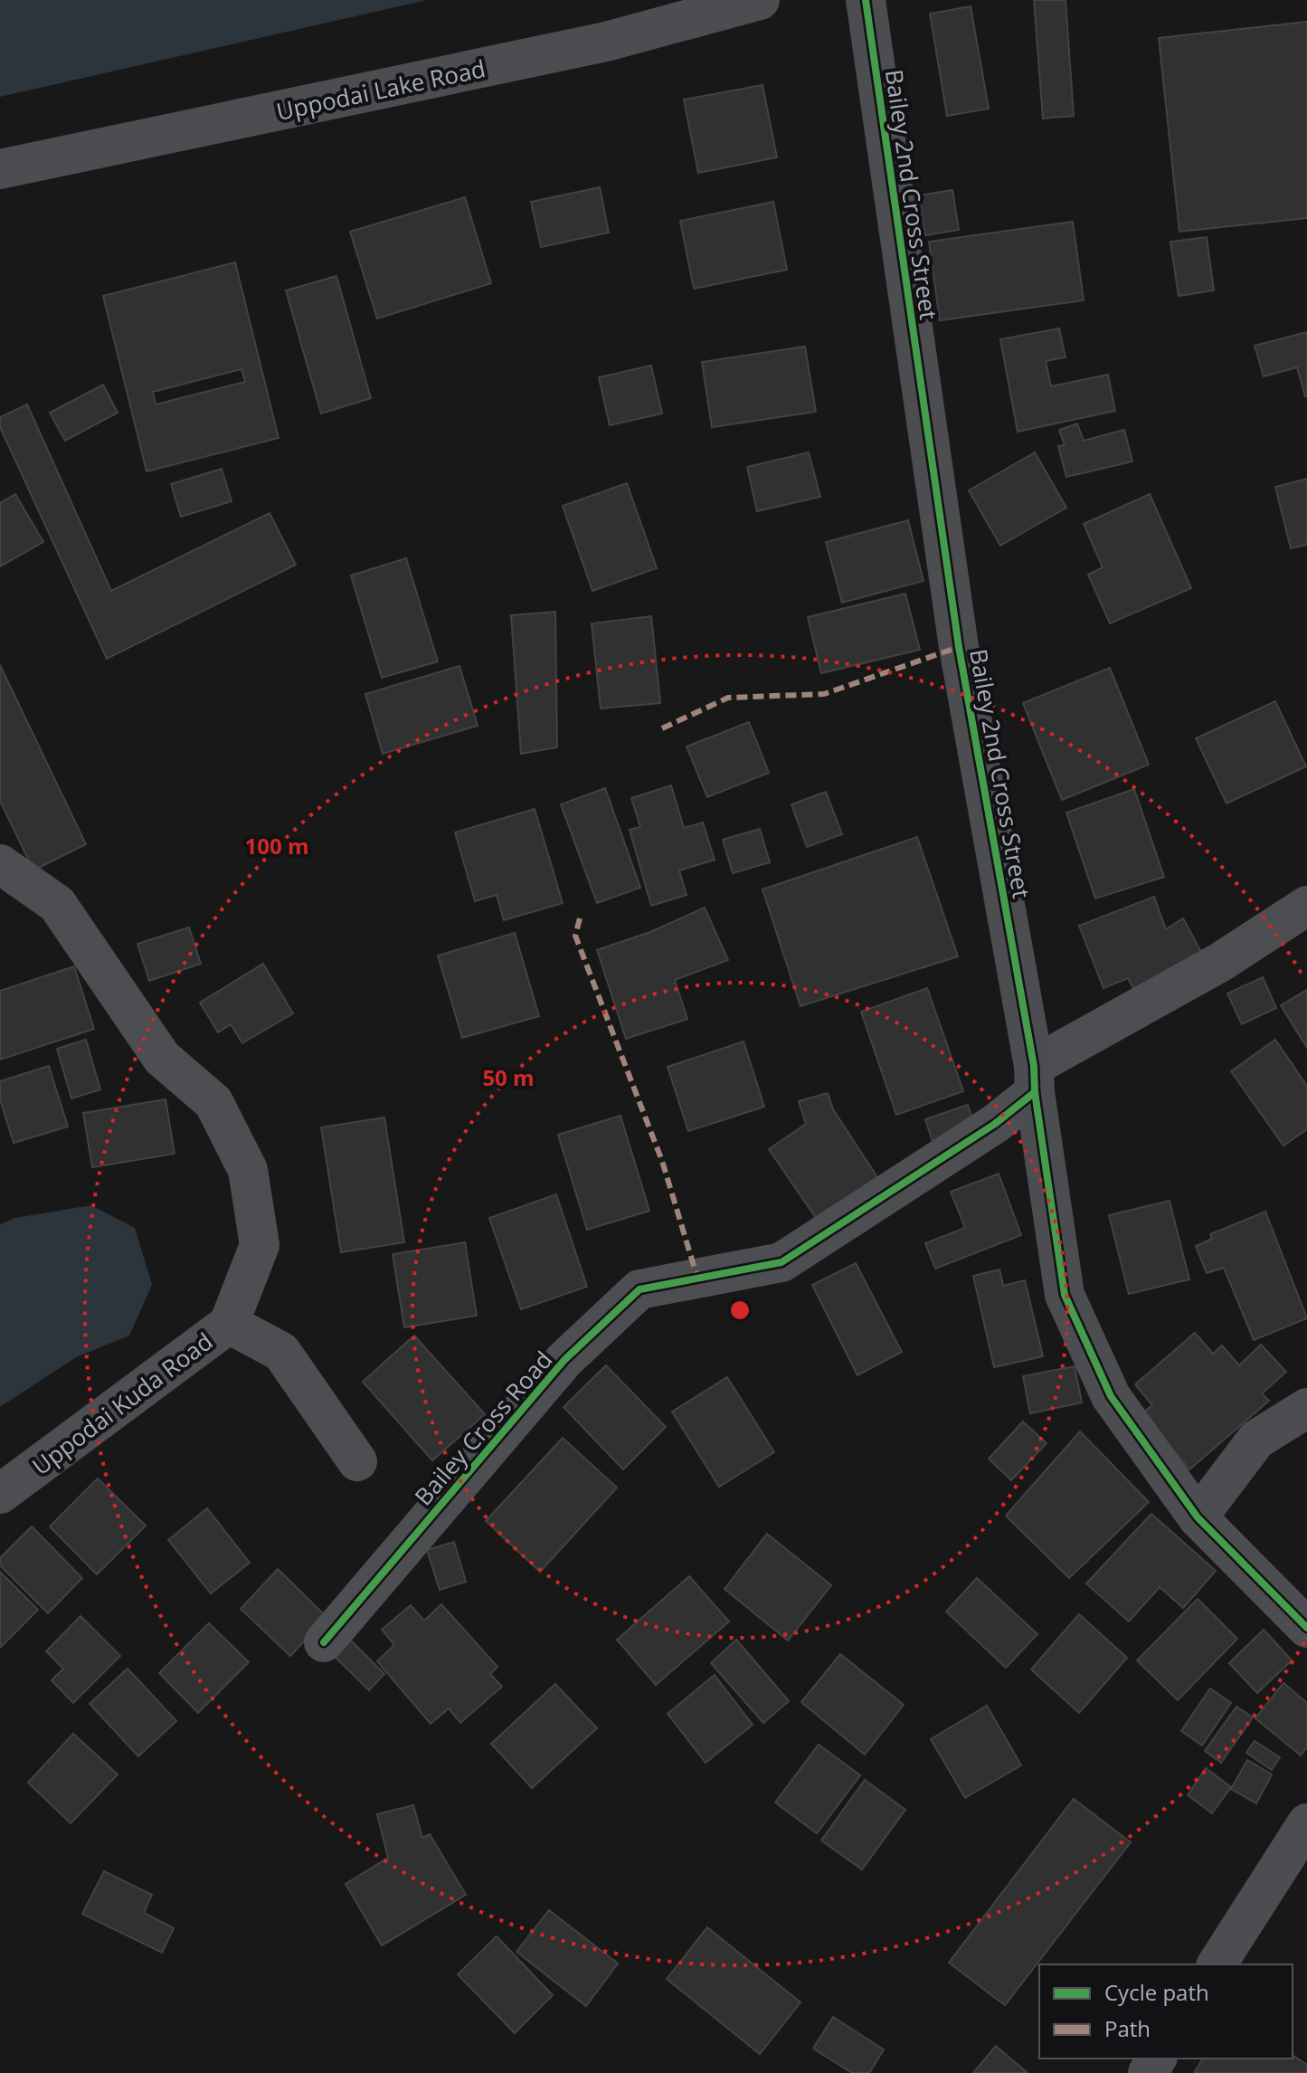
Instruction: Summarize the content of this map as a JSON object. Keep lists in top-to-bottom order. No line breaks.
{"streets":{"street":["Uppodai Lake Road","Bailey 2nd Cross Street","Uppodai Kuda Road","Bailey Cross Road"]},"crossings":[["Bailey 2nd Cross Street","Bailey Cross Road"]],"legend":["Cycle path","Path"],"rings":["100 m","50 m"]}
